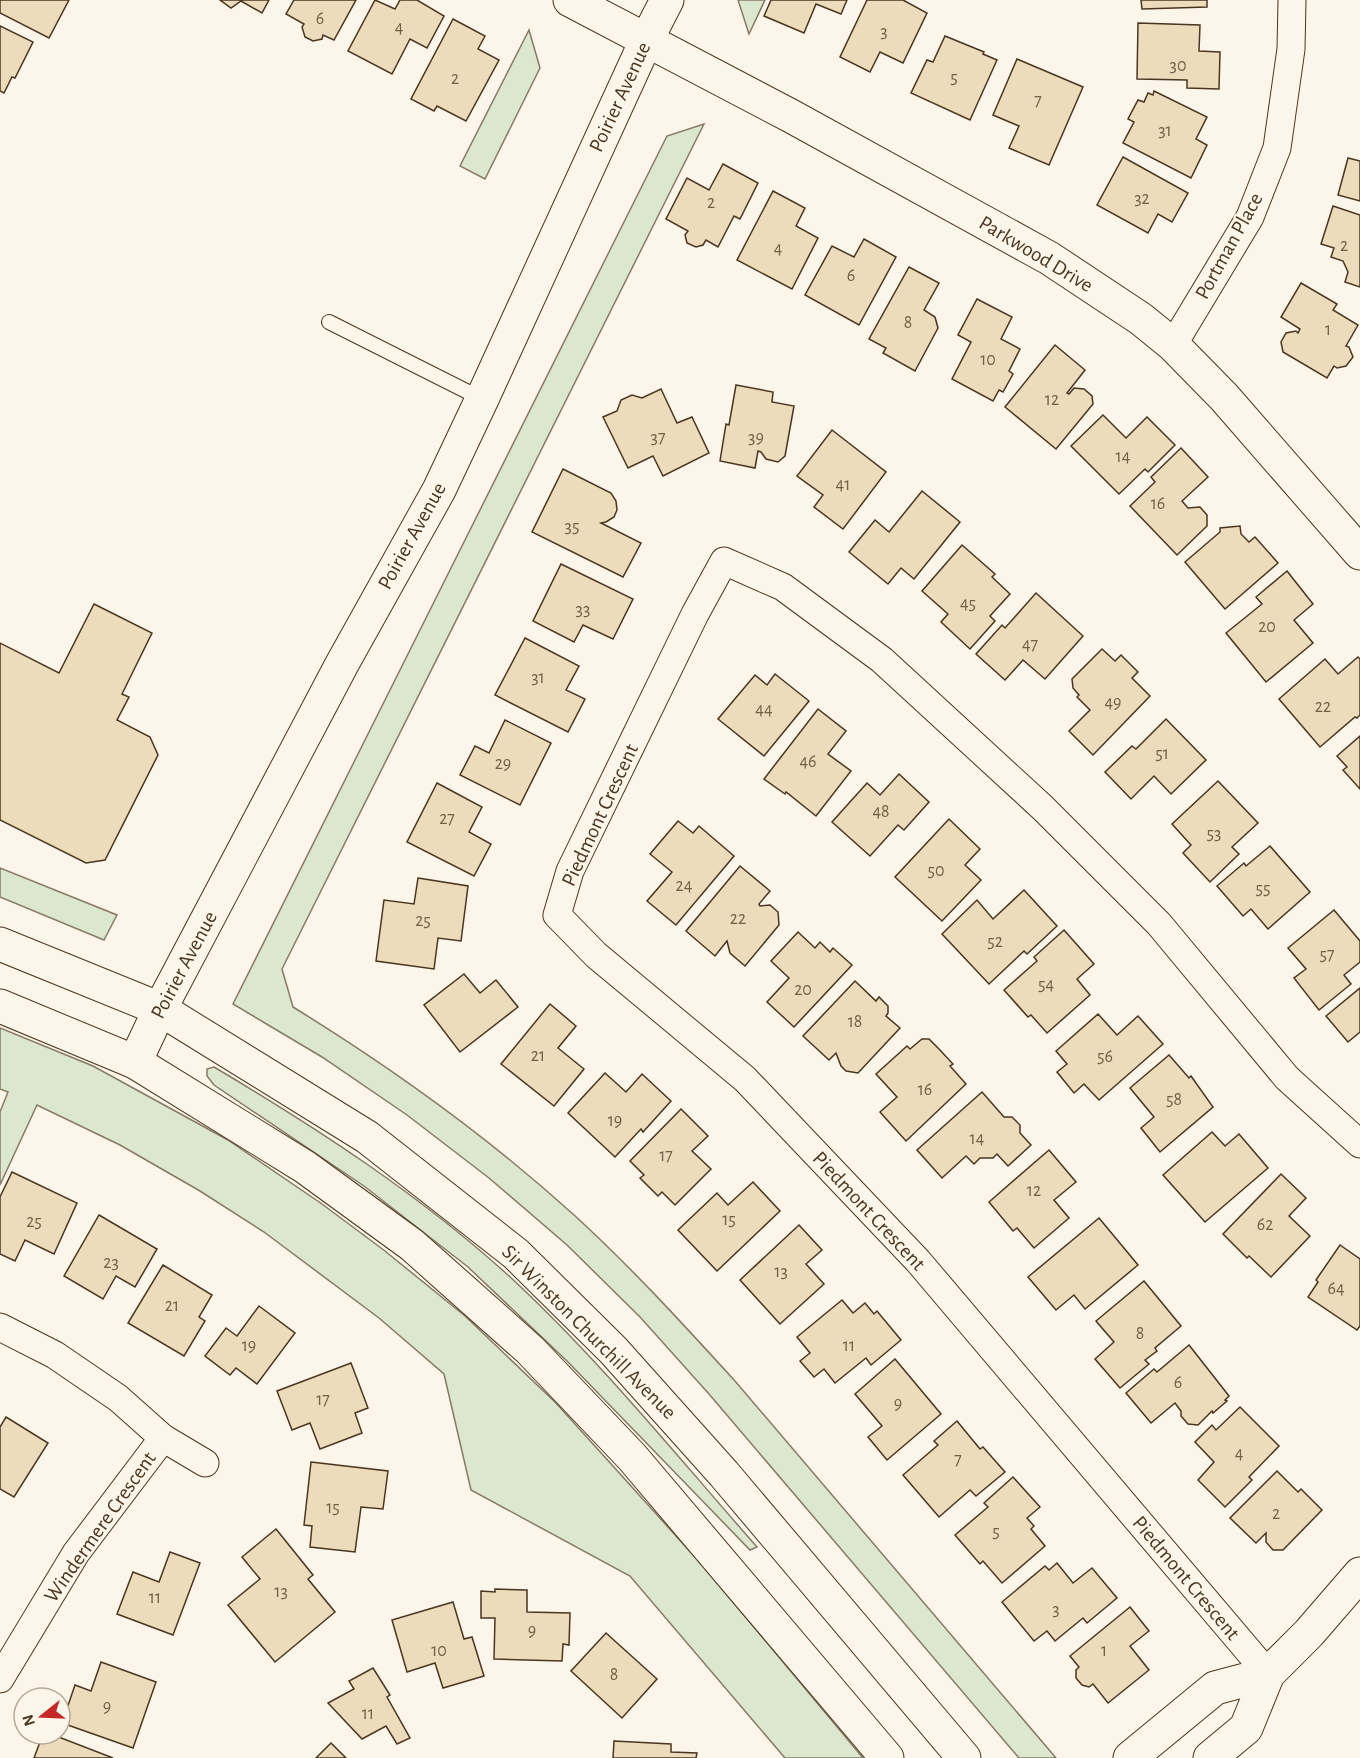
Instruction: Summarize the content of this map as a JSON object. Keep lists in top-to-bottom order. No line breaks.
{"streets":{"main road":["Poirier Avenue","Parkwood Drive","Sir Winston Churchill Avenue"],"street":["Portman Place","Piedmont Crescent","Windermere Crescent"]},"crossings":[["Poirier Avenue","Parkwood Drive"],["Poirier Avenue","Sir Winston Churchill Avenue"],["Portman Place","Parkwood Drive"]],"house_numbers":["6","4","3","30","5","2","7","31","32","2","2","4","6","8","1","10","12","37","39","14","41","16","35","45","33","20","47","31","49","22","44","51","46","29","48","27","53","50","24","55","22","25","52","57","54","20","18","21","56","16","58","19","14","17","12","15","25","62","23","13","64","21","8","19","11","6","17","9","4","7","15","2","5","13","11","3","9","10","1","8","9","11"],"north":"left"}
